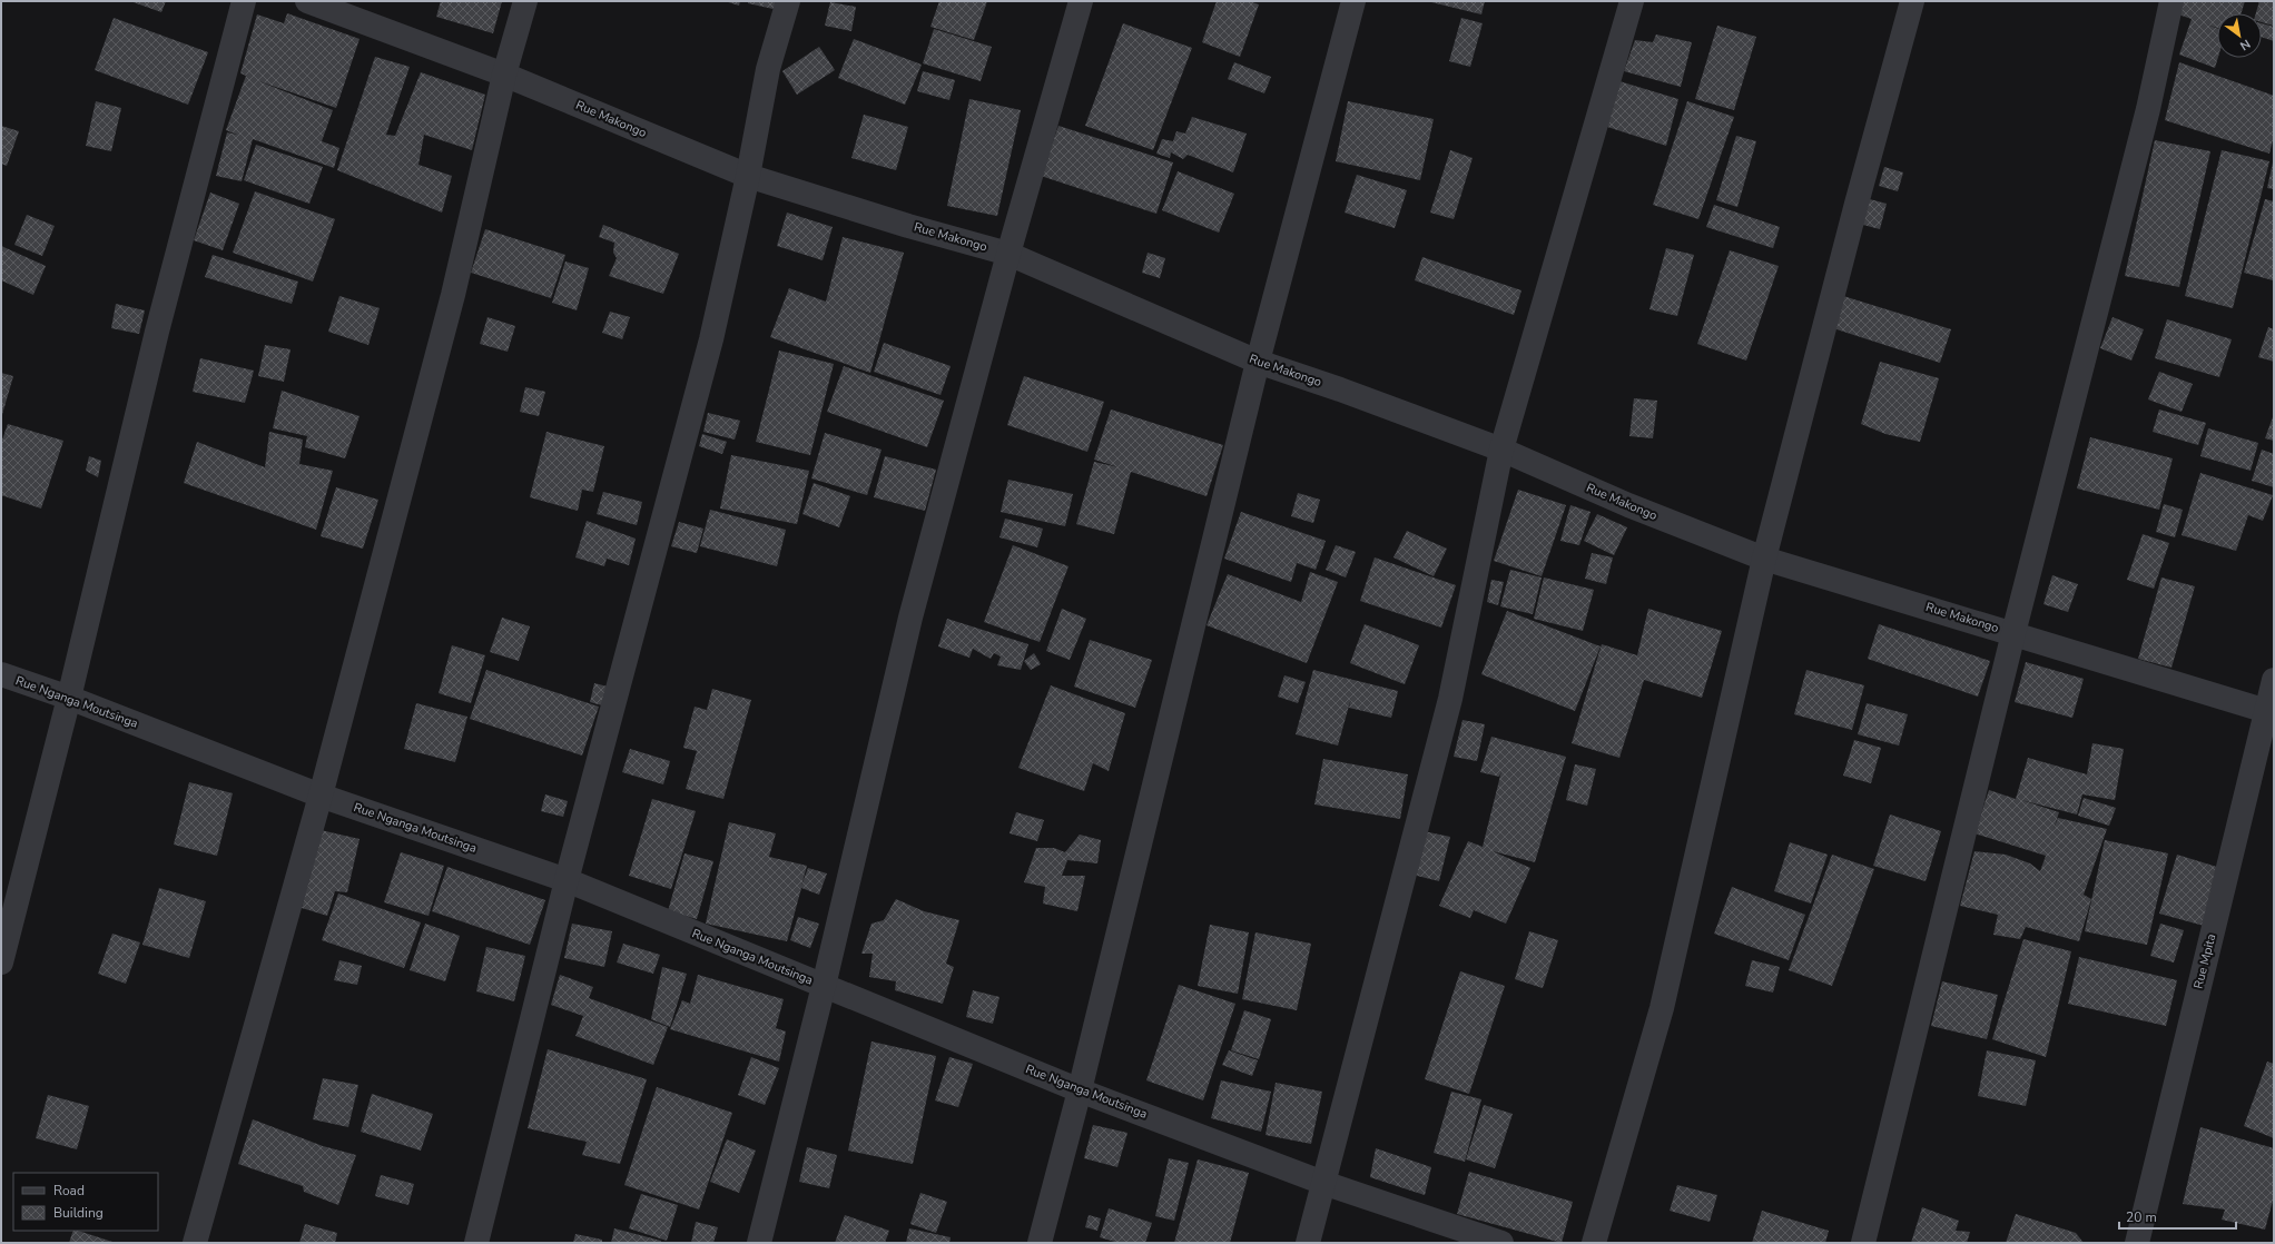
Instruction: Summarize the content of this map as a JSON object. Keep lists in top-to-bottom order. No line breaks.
{"streets":{"street":["Rue Makongo","Rue Nganga Moutsinga","Rue Mpita"]},"crossings":[["Rue Makongo","Rue Mpita"]],"legend":["Road","Building"],"scale_bar":"20 m","north":"bottom right"}
